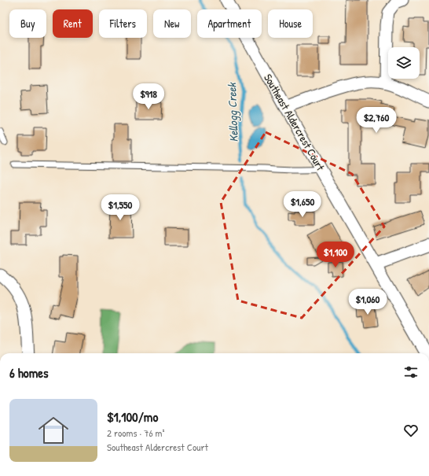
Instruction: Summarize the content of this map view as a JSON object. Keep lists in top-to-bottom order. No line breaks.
{"streets":{"street":["Southeast Aldercrest Court"]},"water":["Kellogg Creek"],"page":{"chip":["Buy","Rent","Filters","New","Apartment","House"],"price":["$918","$2,760","$1,650","$1,550","$1,100","$1,060"],"heading":"6 homes","list":[{"name":"$1,100/mo","note":"2 rooms · 76 m² · Southeast Aldercrest Court"}]}}
